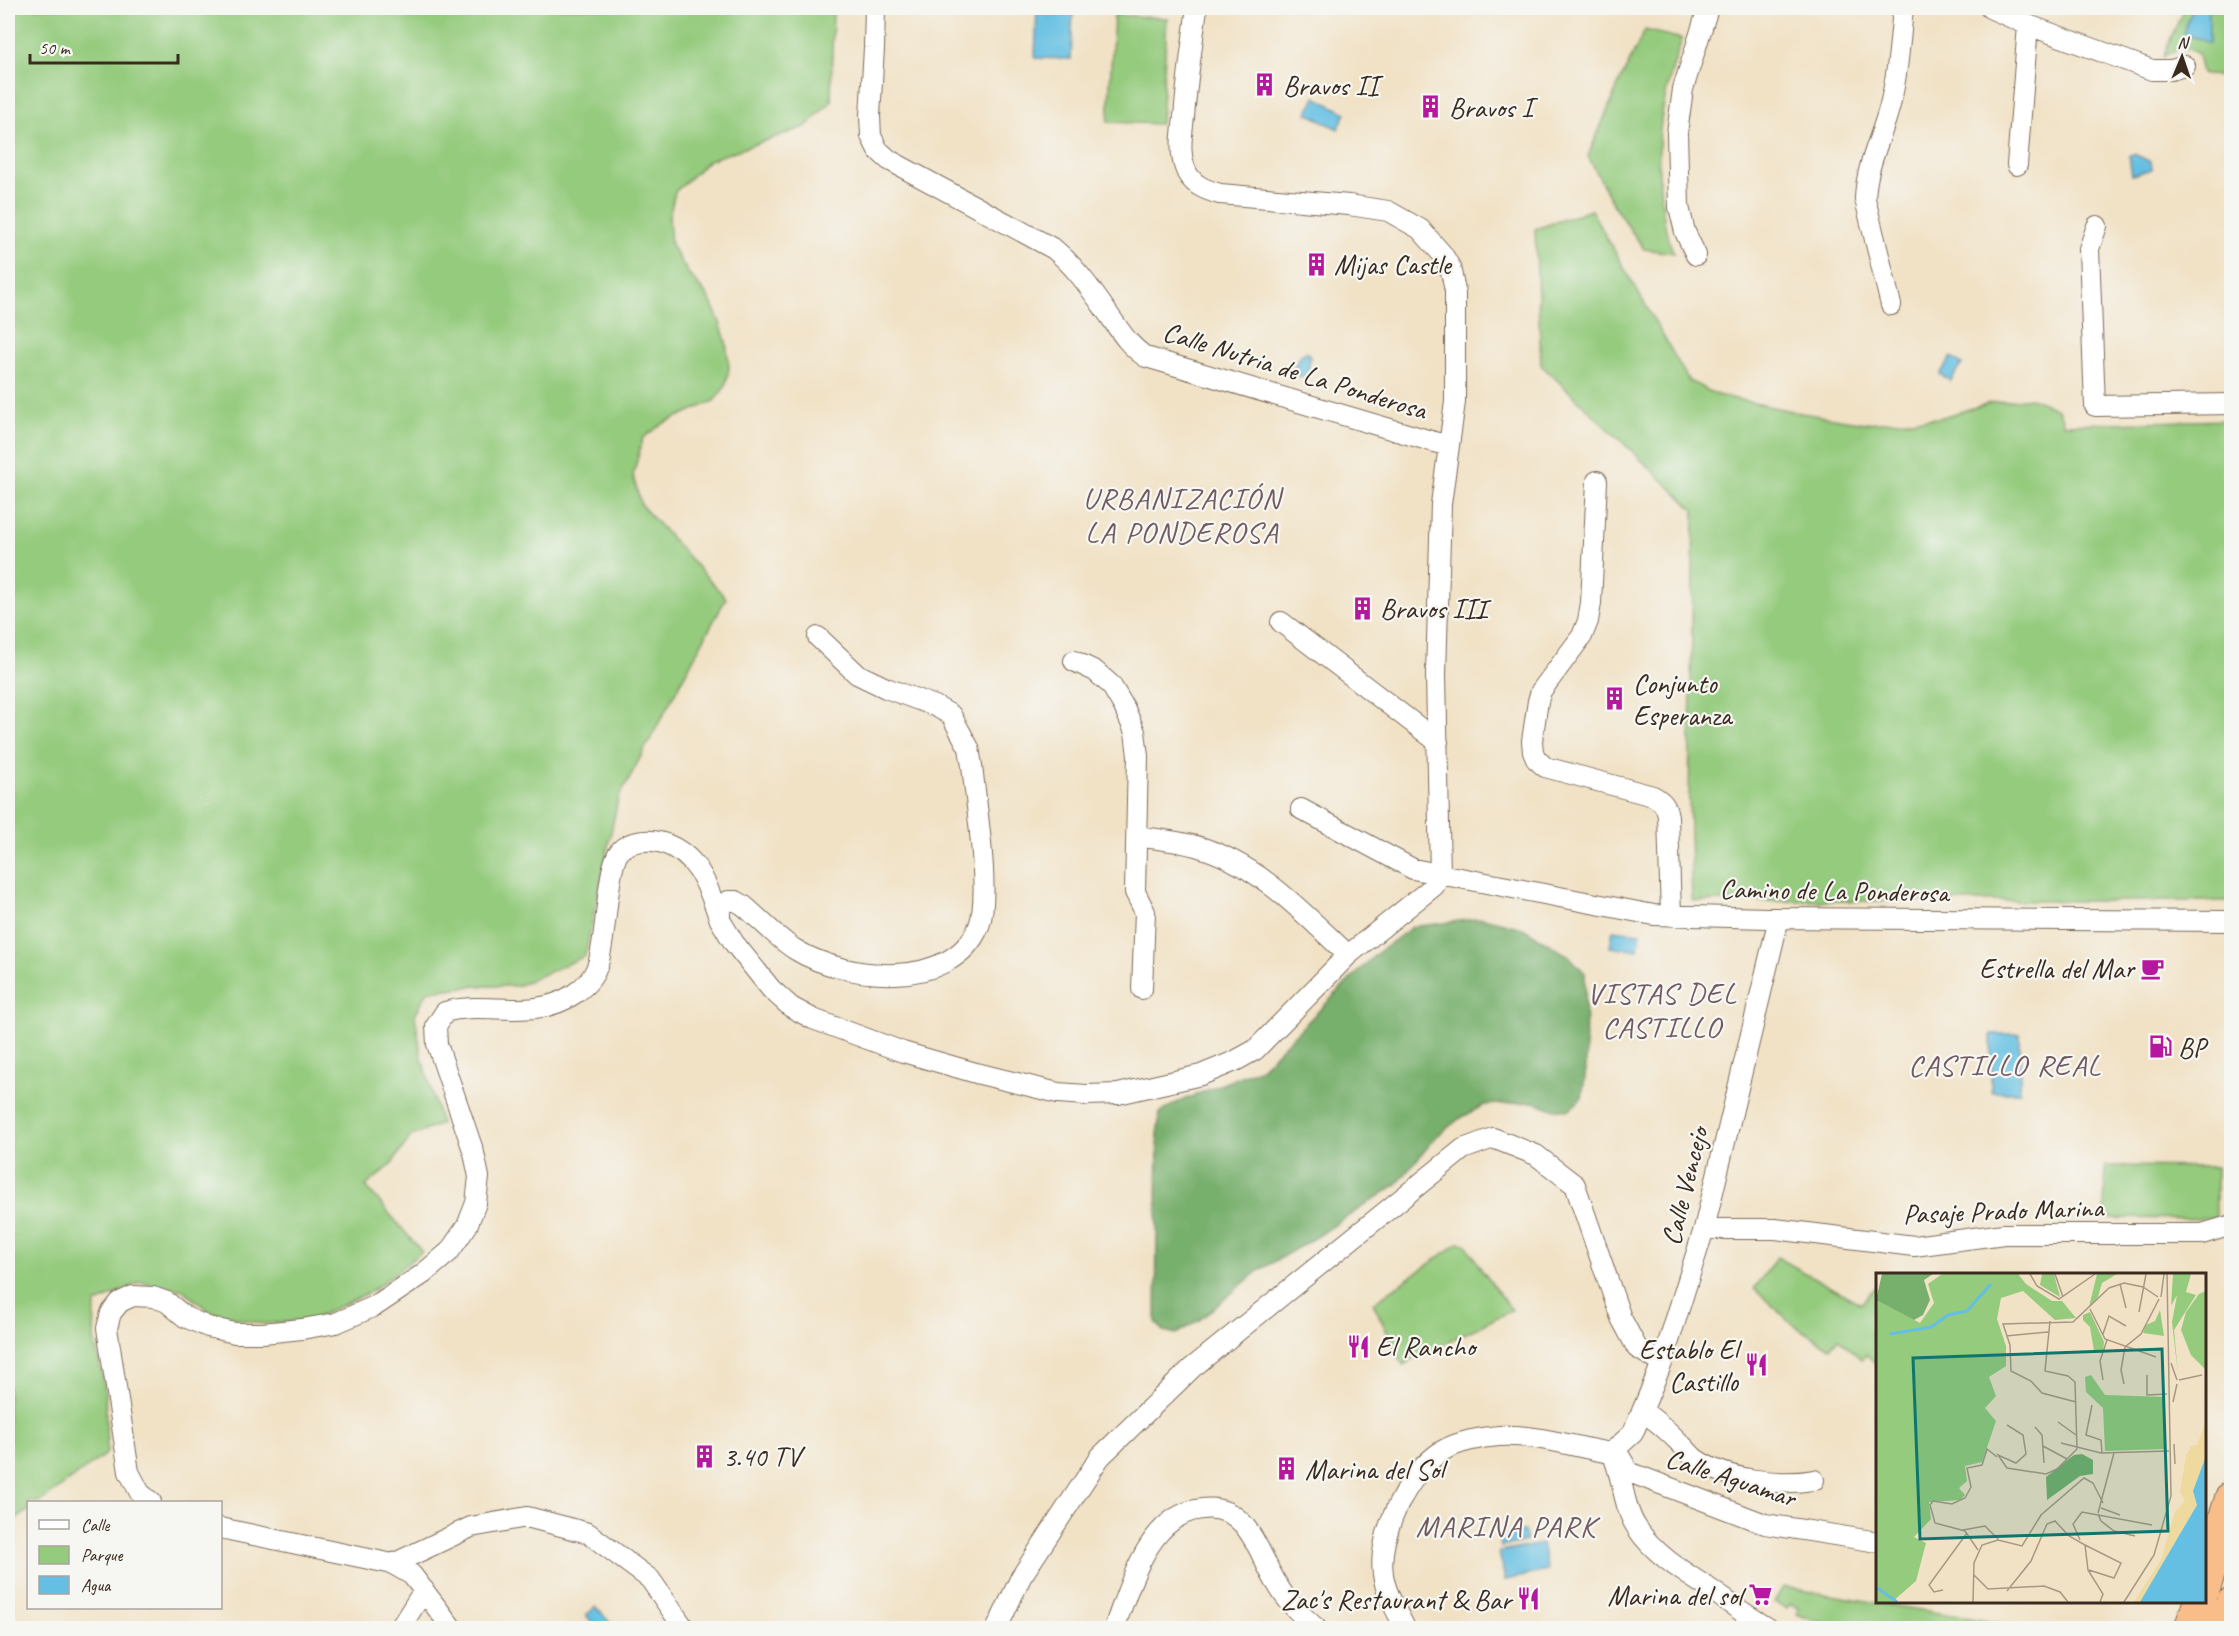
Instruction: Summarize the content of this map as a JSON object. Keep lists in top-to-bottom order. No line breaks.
{"streets":{"street":["Calle Nutria de La Ponderosa","Camino de La Ponderosa","Calle Vencejo","Pasaje Prado Marina","Calle Aguamar"]},"crossings":[["Camino de La Ponderosa","Calle Vencejo"],["Calle Vencejo","Pasaje Prado Marina"],["Calle Vencejo","Calle Aguamar"]],"districts":["URBANIZACIÓN LA PONDEROSA","VISTAS DEL CASTILLO","CASTILLO REAL","MARINA PARK"],"places":{"building":["Bravos II","Bravos I","Mijas Castle","Bravos III","Conjunto Esperanza","3.40 TV","Marina del Sol"],"cafe":["Estrella del Mar"],"fuel station":["BP"],"restaurant":["El Rancho","Establo El Castillo","Zac's Restaurant & Bar"],"supermarket":["Marina del sol"]},"legend":["Calle","Parque","Agua"],"scale_bar":"50 m","north":"top"}
